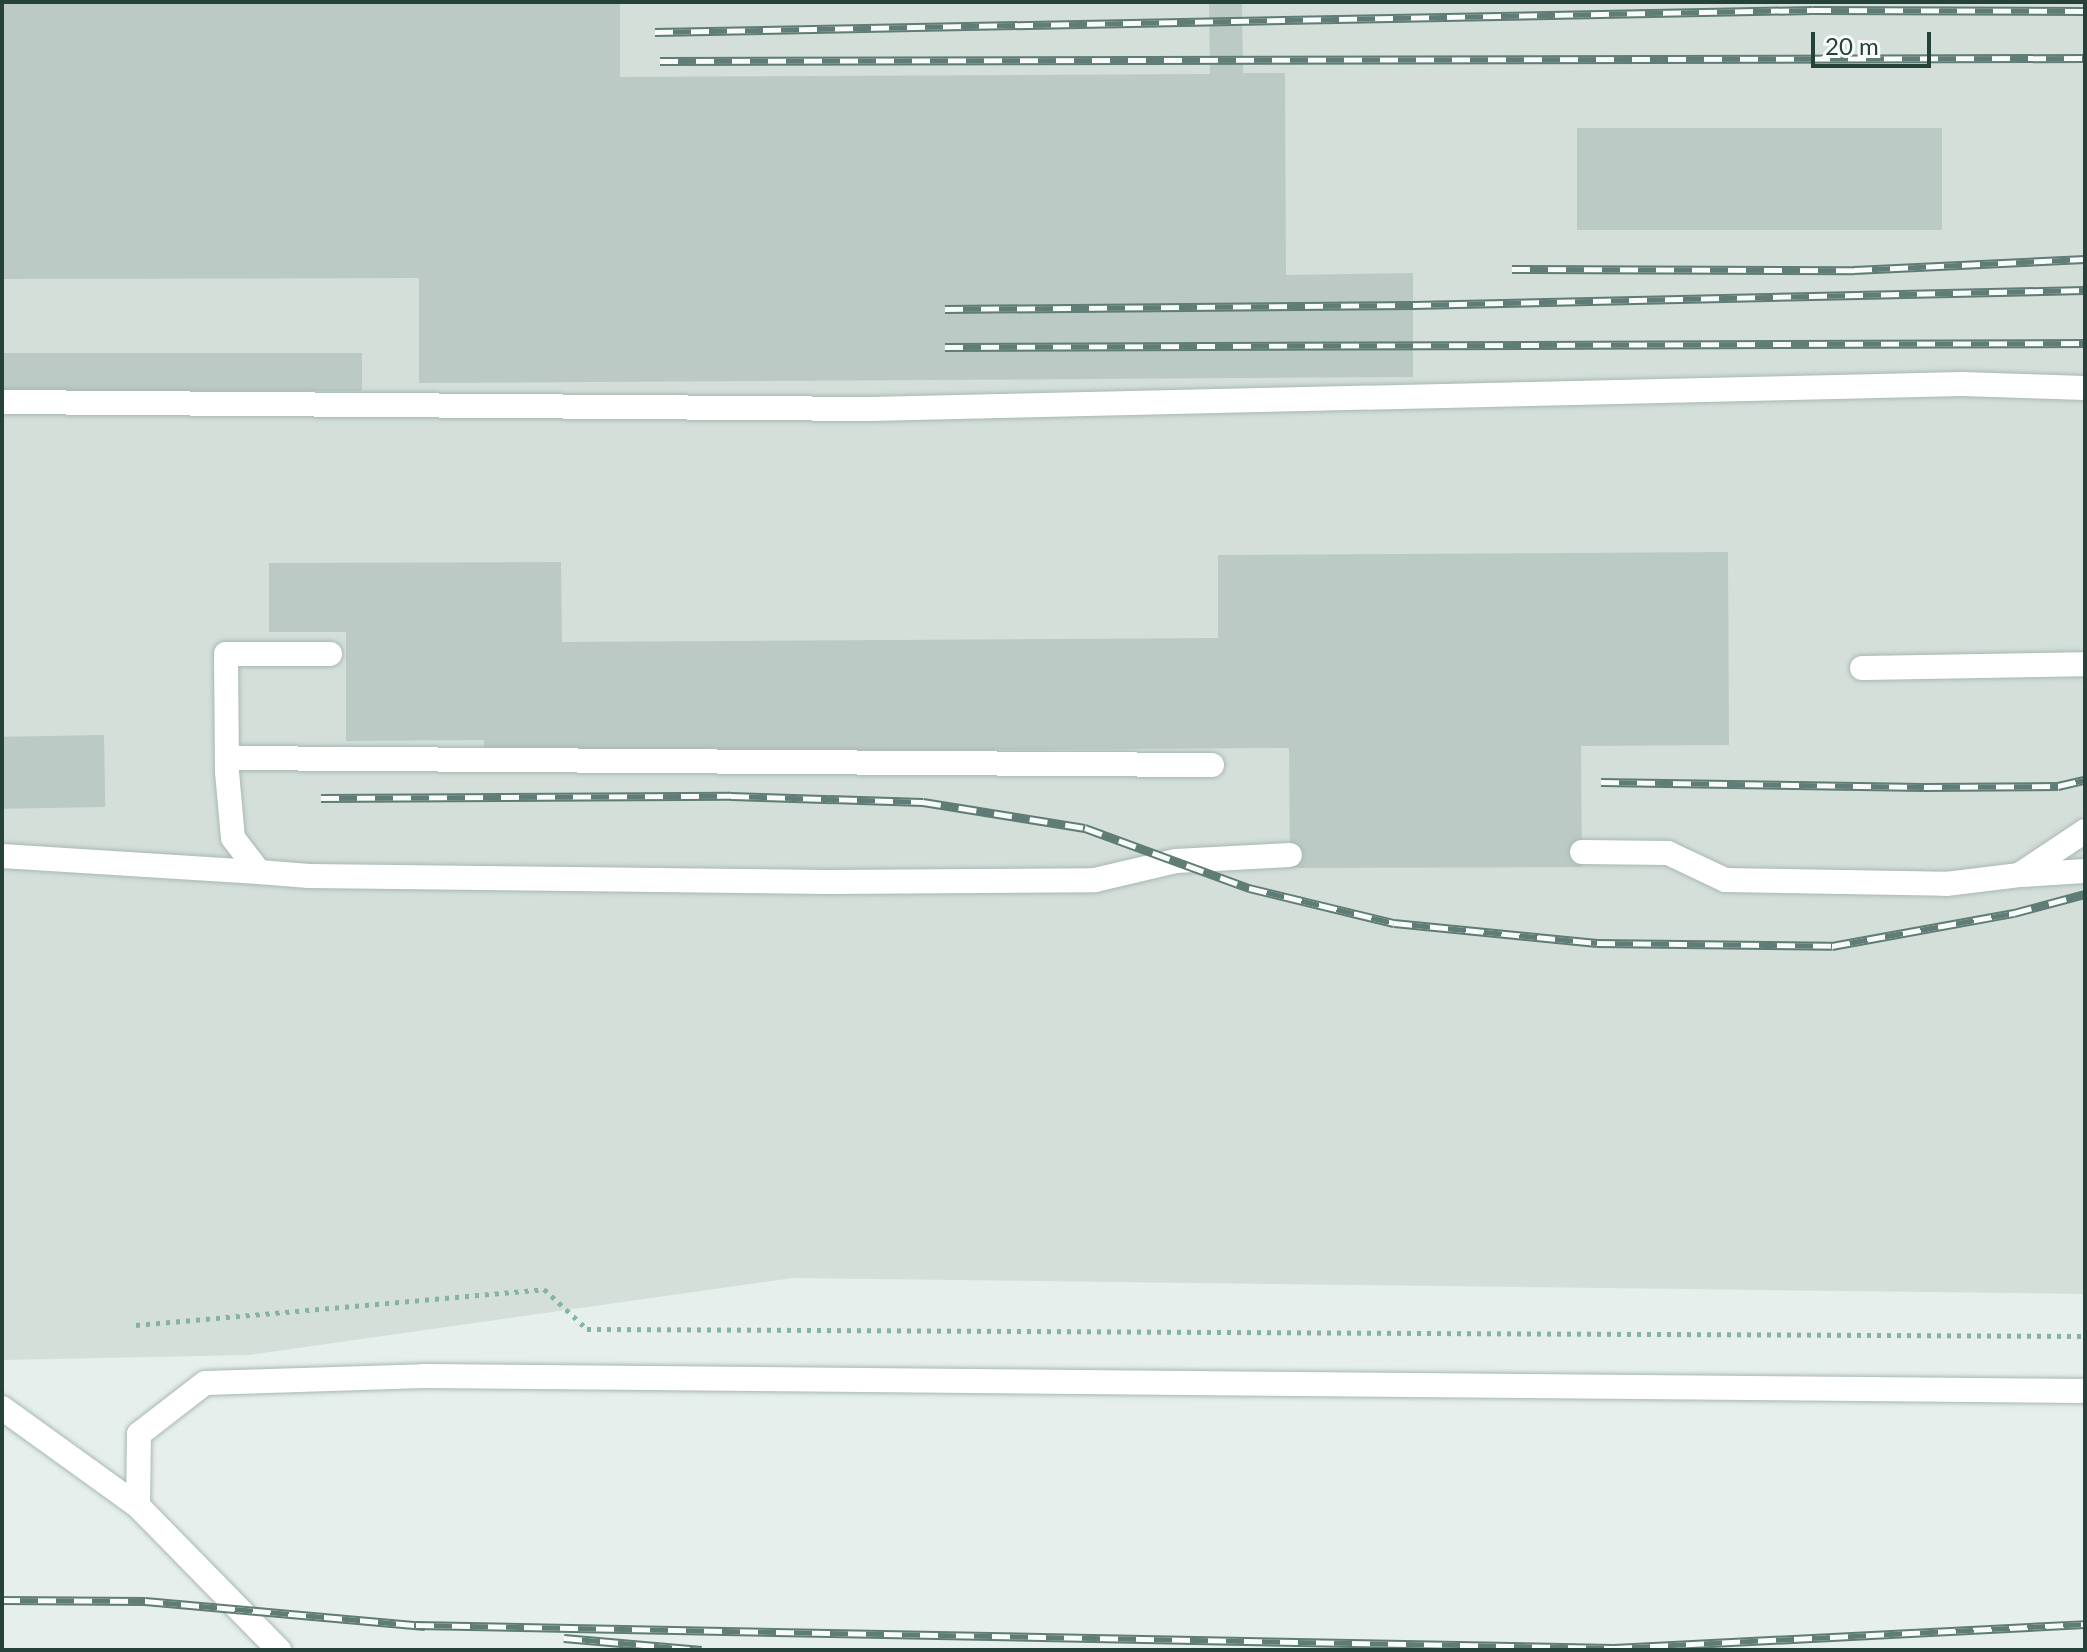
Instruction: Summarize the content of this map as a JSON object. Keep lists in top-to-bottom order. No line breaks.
{"scale_bar":"20 m"}
